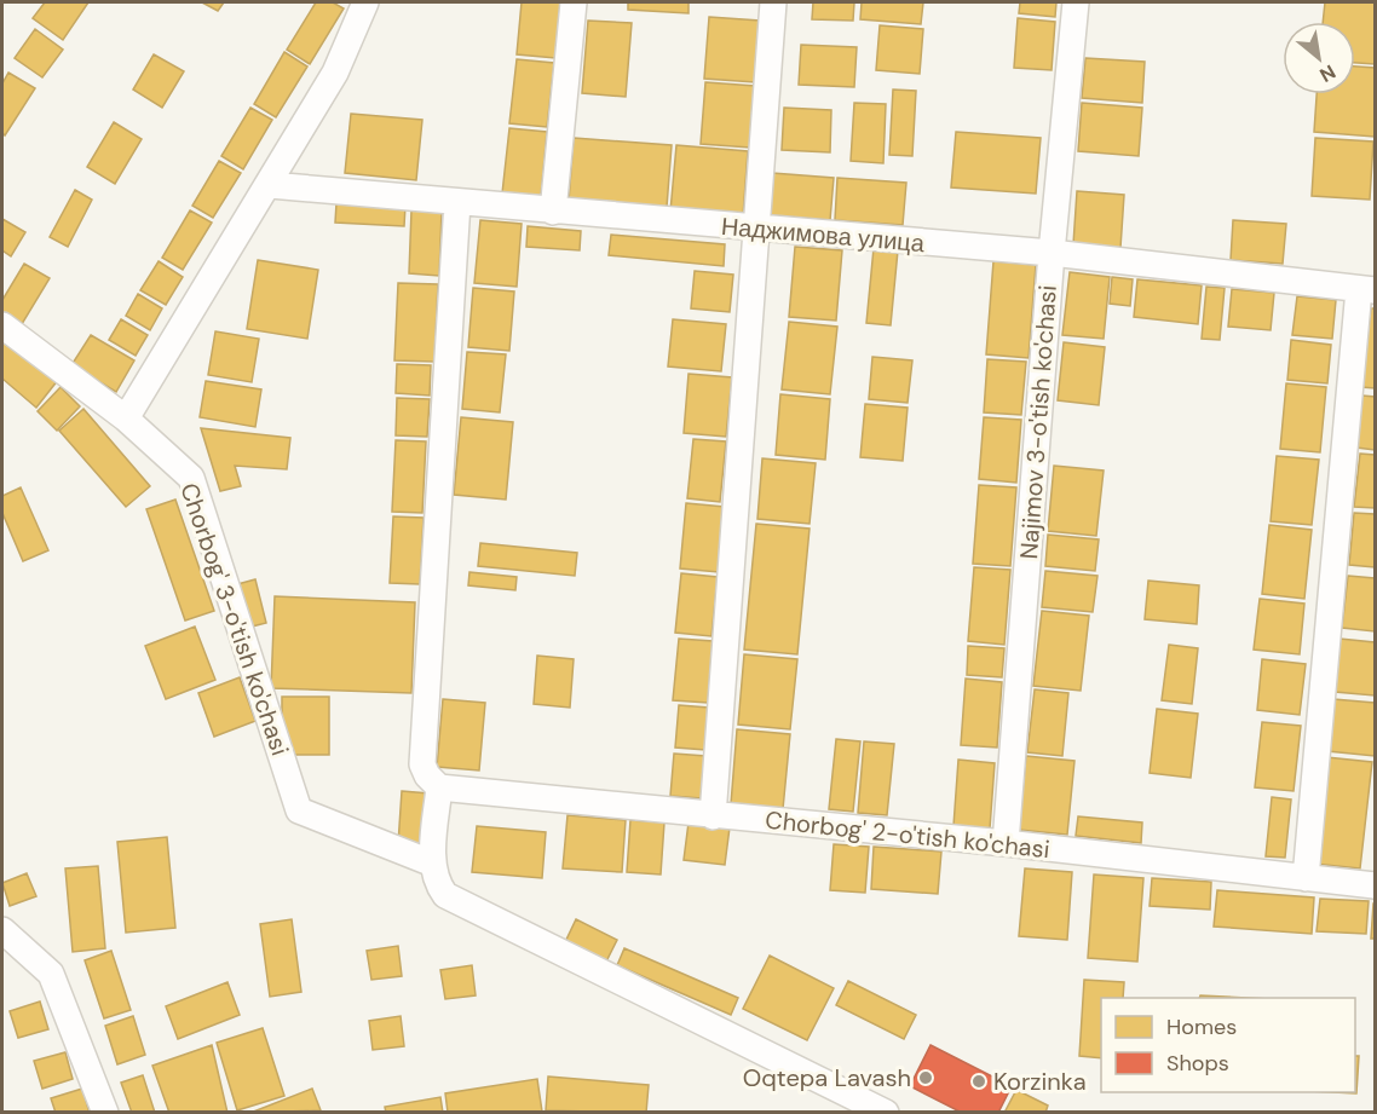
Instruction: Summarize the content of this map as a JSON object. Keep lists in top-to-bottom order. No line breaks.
{"streets":{"street":["Наджимова улица","Najimov 3-o'tish ko'chasi","Chorbog' 3-o'tish ko'chasi","Chorbog' 2-o'tish ko'chasi"]},"crossings":[["Наджимова улица","Najimov 3-o'tish ko'chasi"],["Najimov 3-o'tish ko'chasi","Chorbog' 2-o'tish ko'chasi"]],"places":["Oqtepa Lavash","Korzinka"],"legend":["Homes","Shops"],"north":"bottom right"}
